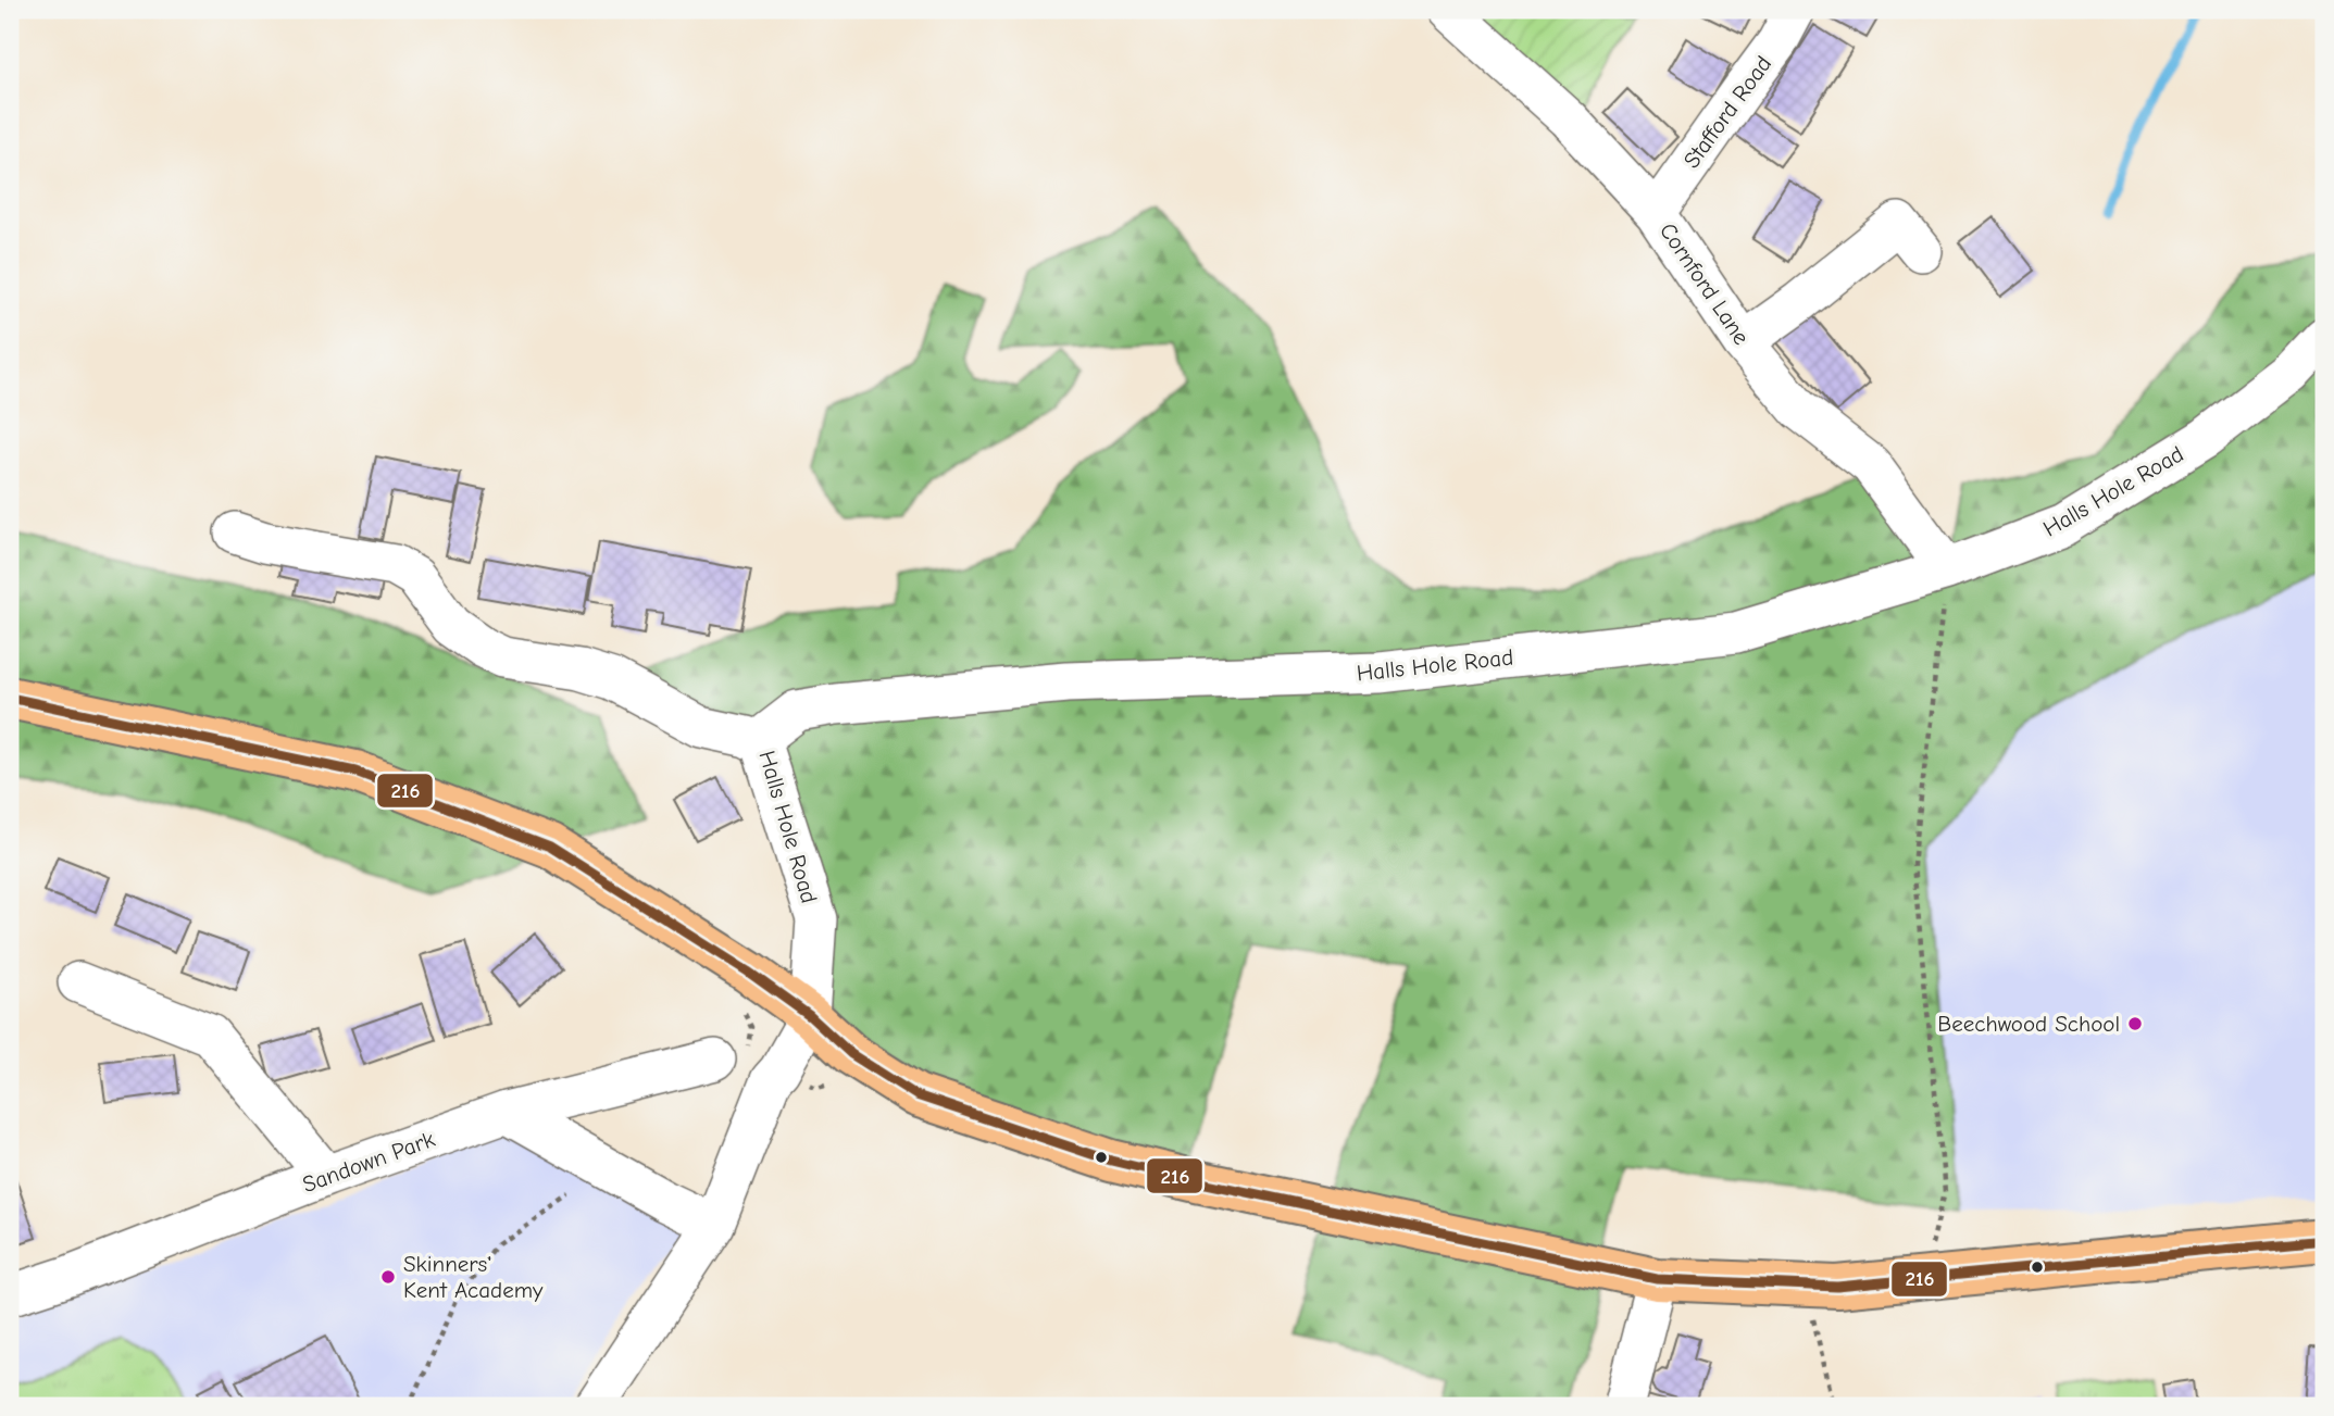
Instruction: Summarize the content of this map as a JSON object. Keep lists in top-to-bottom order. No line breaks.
{"streets":{"street":["Stafford Road","Cornford Lane","Halls Hole Road","Sandown Park"]},"crossings":[["Stafford Road","Cornford Lane"],["Cornford Lane","Halls Hole Road"]],"places":["Beechwood School","Skinners' Kent Academy"],"lines":["transit line 216"]}
